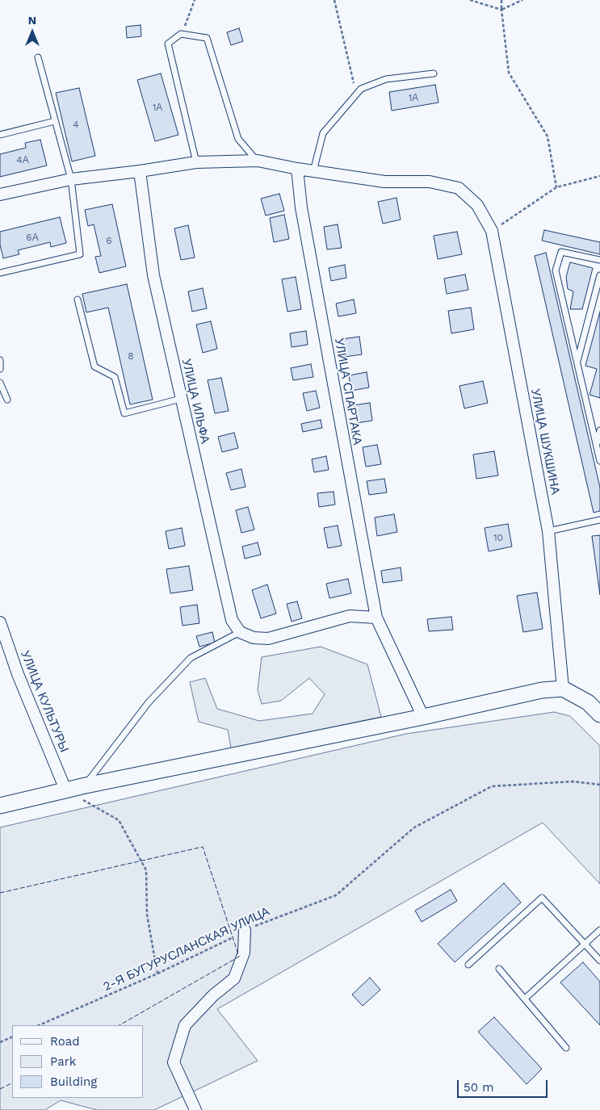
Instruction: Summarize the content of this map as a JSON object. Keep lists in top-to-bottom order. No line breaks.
{"streets":{"street":["УЛИЦА СПАРТАКА","УЛИЦА ИЛЬФА","УЛИЦА ШУКШИНА","УЛИЦА КУЛЬТУРЫ"],"path":["2-Я БУГУРУСЛАНСКАЯ УЛИЦА"]},"crossings":[["УЛИЦА СПАРТАКА","УЛИЦА ШУКШИНА"],["УЛИЦА ИЛЬФА","УЛИЦА ШУКШИНА"]],"house_numbers":["1А","1А","4","4А","6А","6","8","10"],"legend":["Road","Park","Building"],"scale_bar":"50 m","north":"top"}
